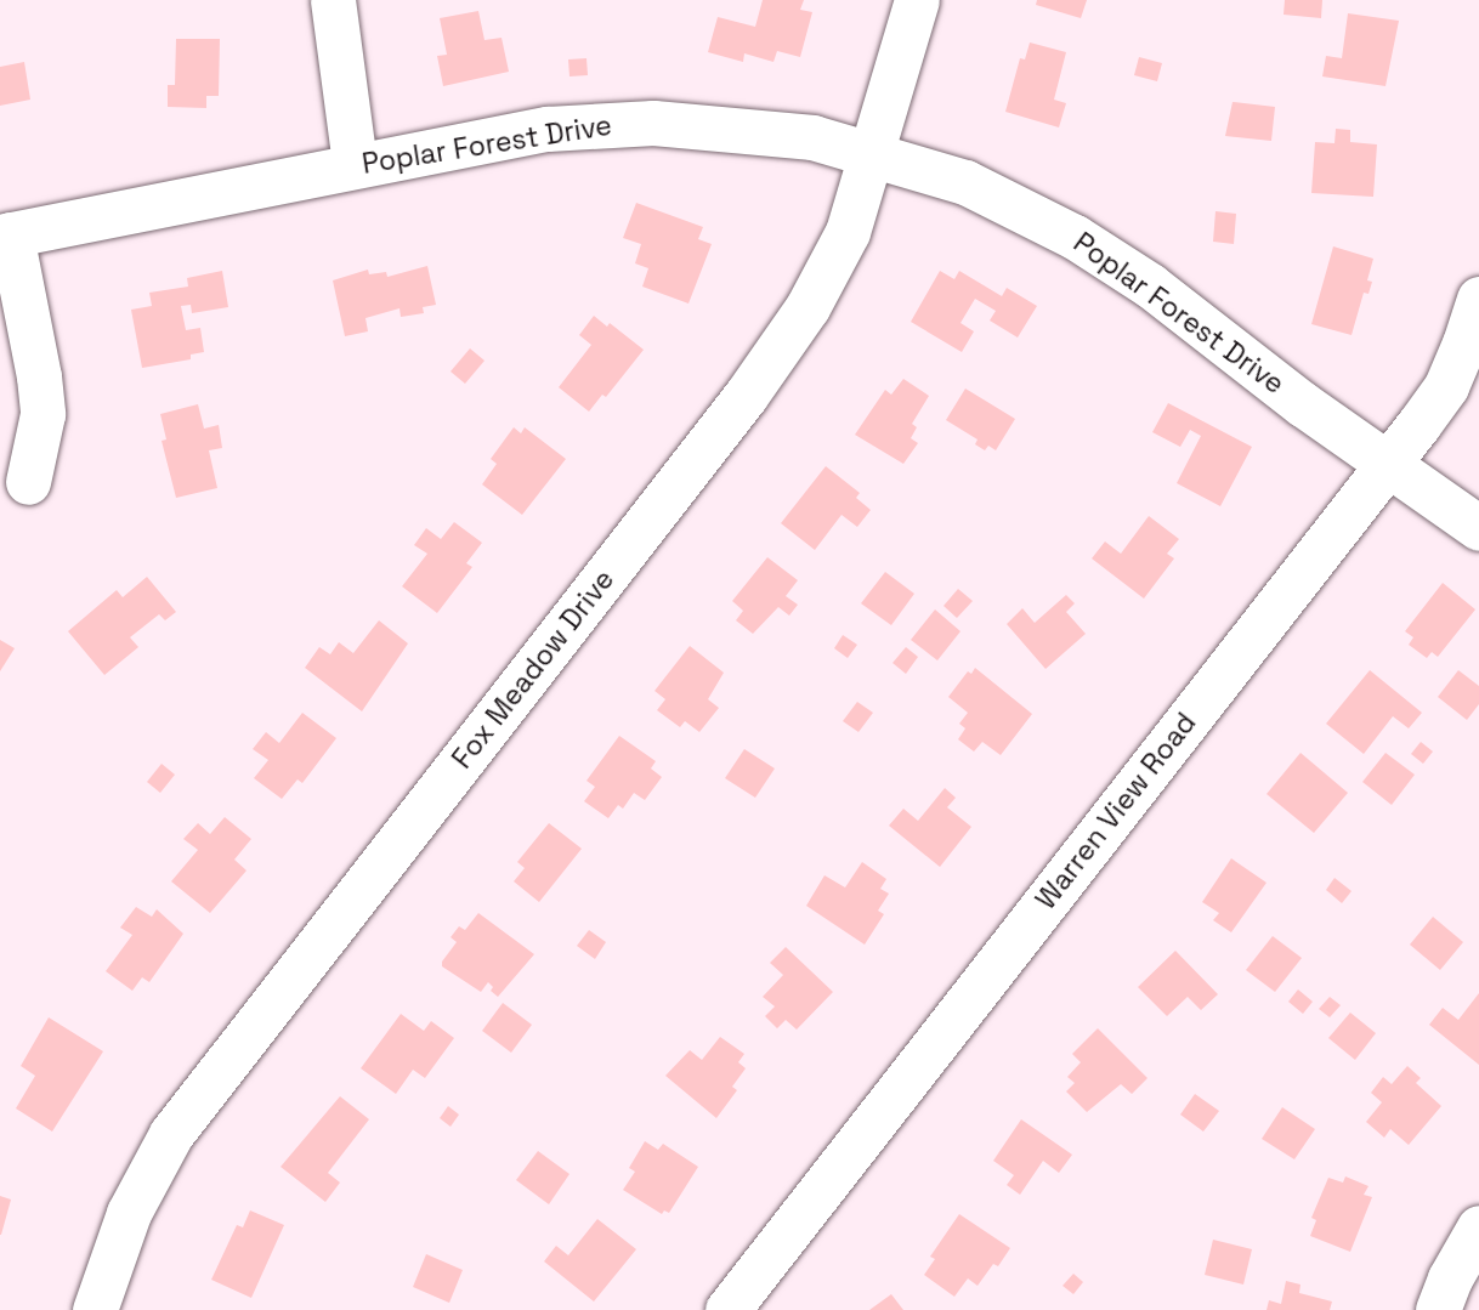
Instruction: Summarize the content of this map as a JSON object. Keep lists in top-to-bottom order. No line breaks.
{"streets":{"street":["Poplar Forest Drive","Fox Meadow Drive","Warren View Road"]},"crossings":[["Poplar Forest Drive","Fox Meadow Drive"],["Poplar Forest Drive","Warren View Road"]]}
